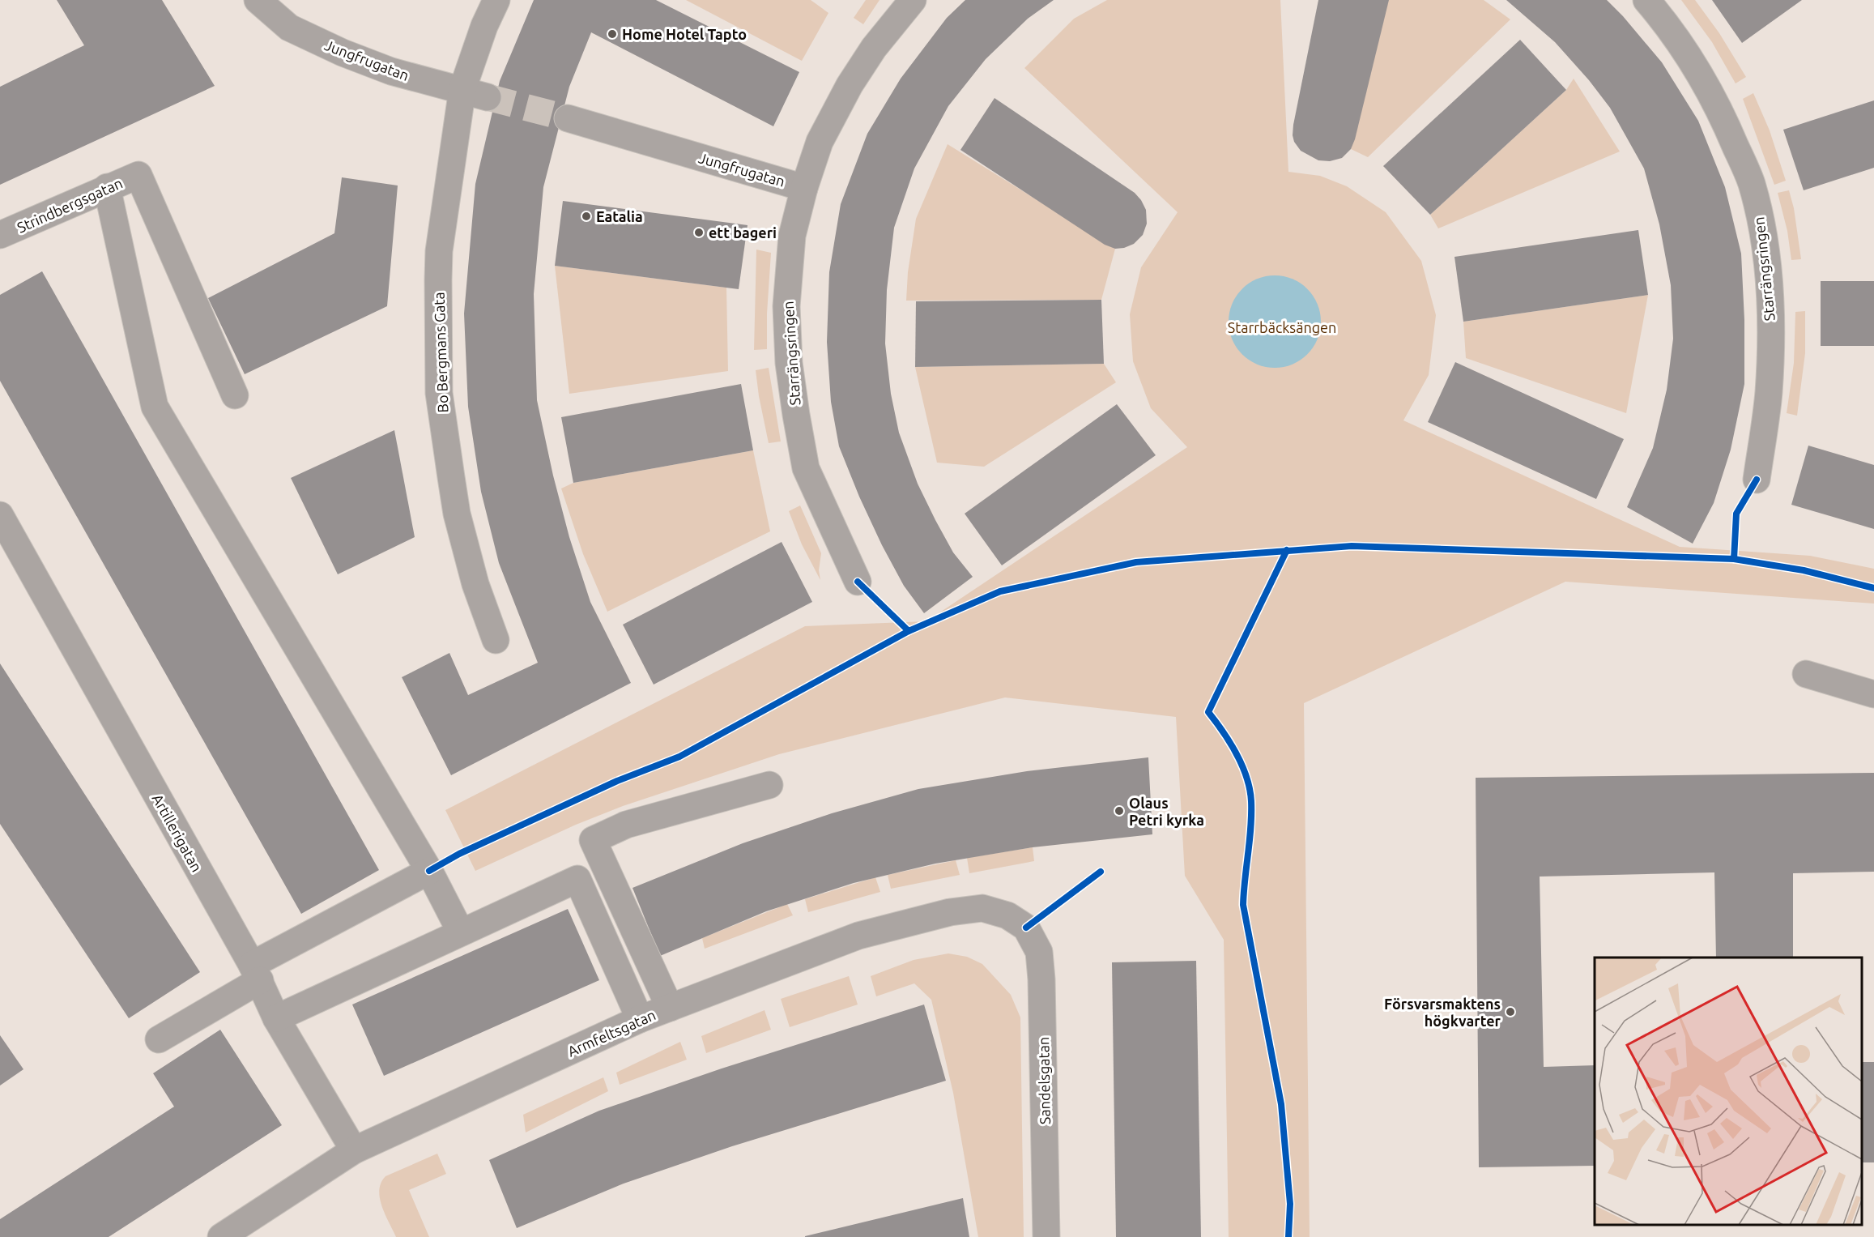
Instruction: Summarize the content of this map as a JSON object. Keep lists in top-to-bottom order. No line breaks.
{"streets":{"street":["Jungfrugatan","Strindbergsgatan","Starrängsringen","Bo Bergmans Gata","Artillerigatan","Armfeltsgatan","Sandelsgatan"]},"crossings":[["Jungfrugatan","Starrängsringen"],["Jungfrugatan","Bo Bergmans Gata"],["Artillerigatan","Armfeltsgatan"],["Armfeltsgatan","Sandelsgatan"]],"parks":["Starrbäcksängen"],"places":["Home Hotel Tapto","Eatalia","ett bageri","Olaus Petri kyrka","Försvarsmaktens högkvarter"]}
